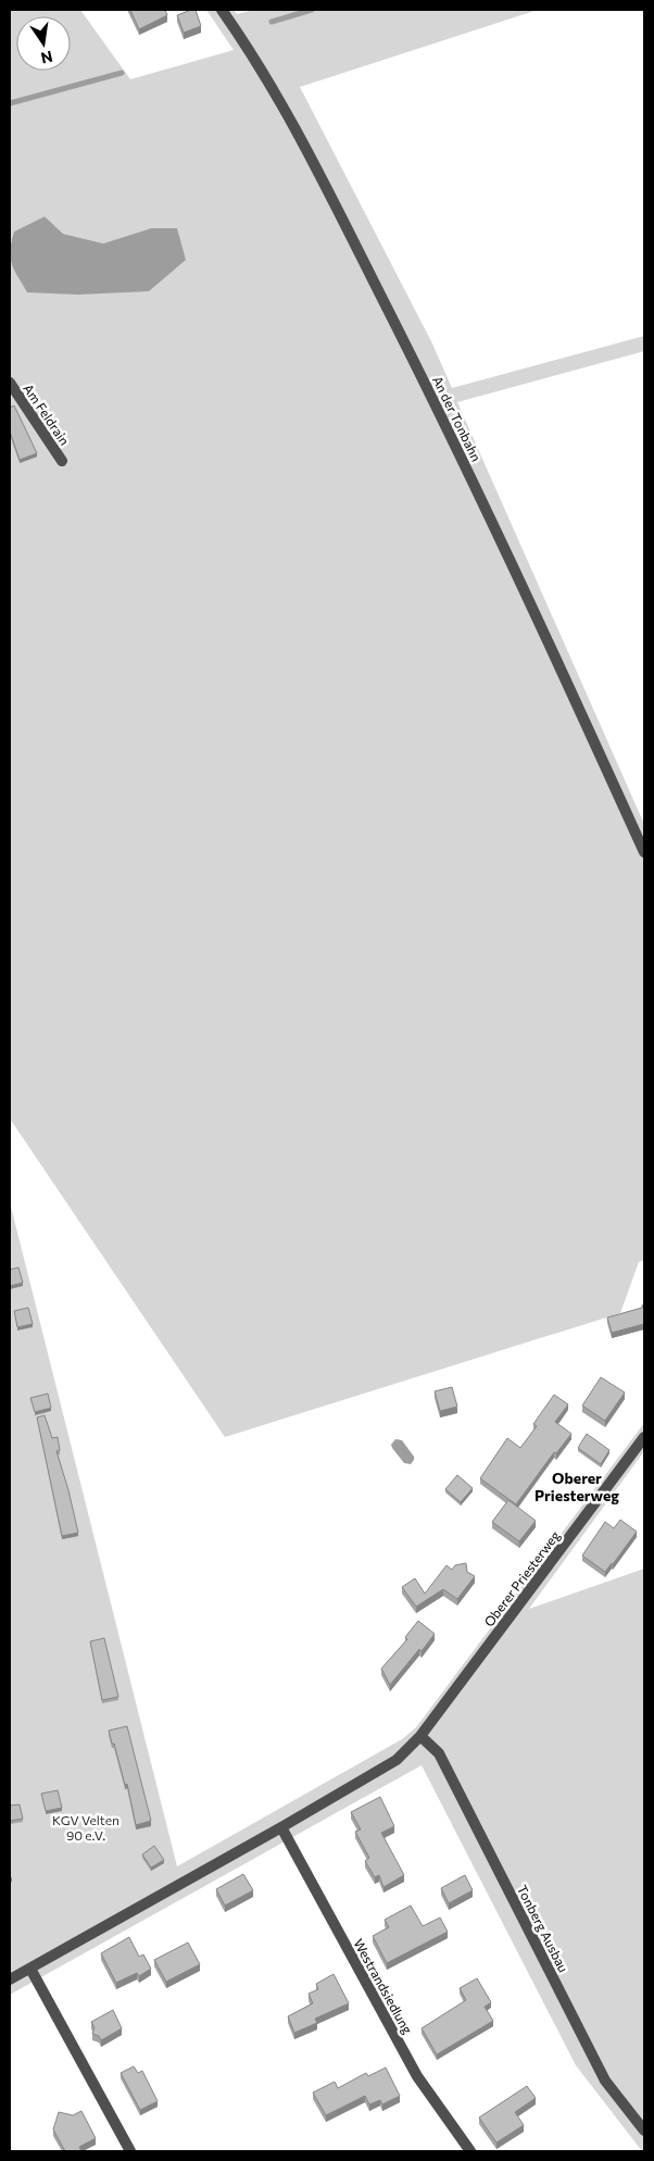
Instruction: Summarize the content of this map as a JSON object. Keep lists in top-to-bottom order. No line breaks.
{"streets":{"street":["Am Feldrain","An der Tonbahn","Oberer Priesterweg","Tonberg Ausbau","Westrandsiedlung"]},"crossings":[["Oberer Priesterweg","Tonberg Ausbau"]],"districts":["Oberer Priesterweg"],"parks":["KGV Velten 90 e.V."],"north":"bottom"}
